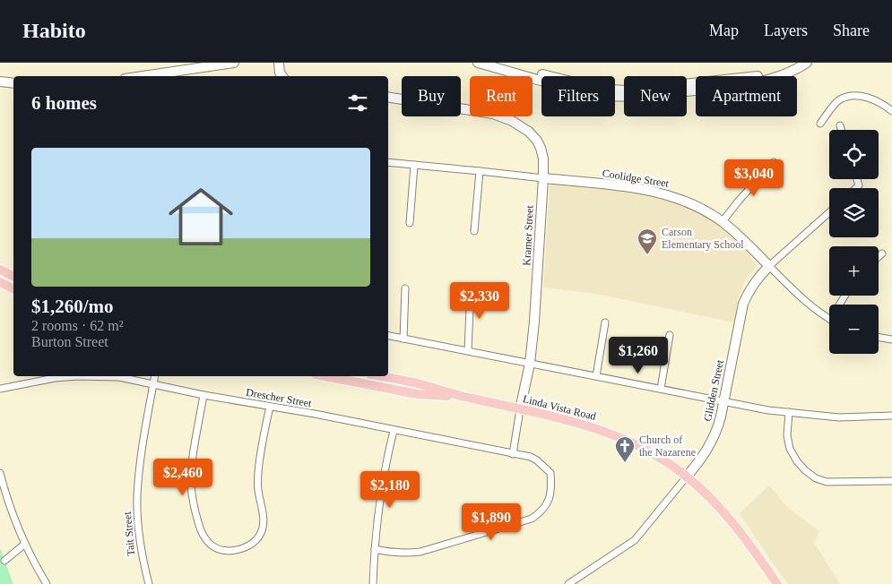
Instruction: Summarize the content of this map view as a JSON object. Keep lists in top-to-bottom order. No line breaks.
{"streets":{"main road":["Linda Vista Road"],"street":["Coolidge Street","Kramer Street","Glidden Street","Drescher Street","Tait Street"]},"crossings":[["Coolidge Street","Kramer Street"],["Coolidge Street","Glidden Street"],["Kramer Street","Drescher Street"],["Kramer Street","Linda Vista Road"],["Glidden Street","Linda Vista Road"],["Drescher Street","Tait Street"]],"places":{"school or university":["Carson Elementary School"],"church":["Church of the Nazarene"]},"page":{"header":"Habito","nav":["Map","Layers","Share"],"chip":["Buy","Rent","Filters","New","Apartment"],"heading":"6 homes","map_buttons":["+","−"],"list":[{"name":"$1,260/mo","note":"2 rooms · 62 m² · Burton Street"}],"price":["$3,040","$2,330","$1,260","$2,460","$2,180","$1,890"]}}
